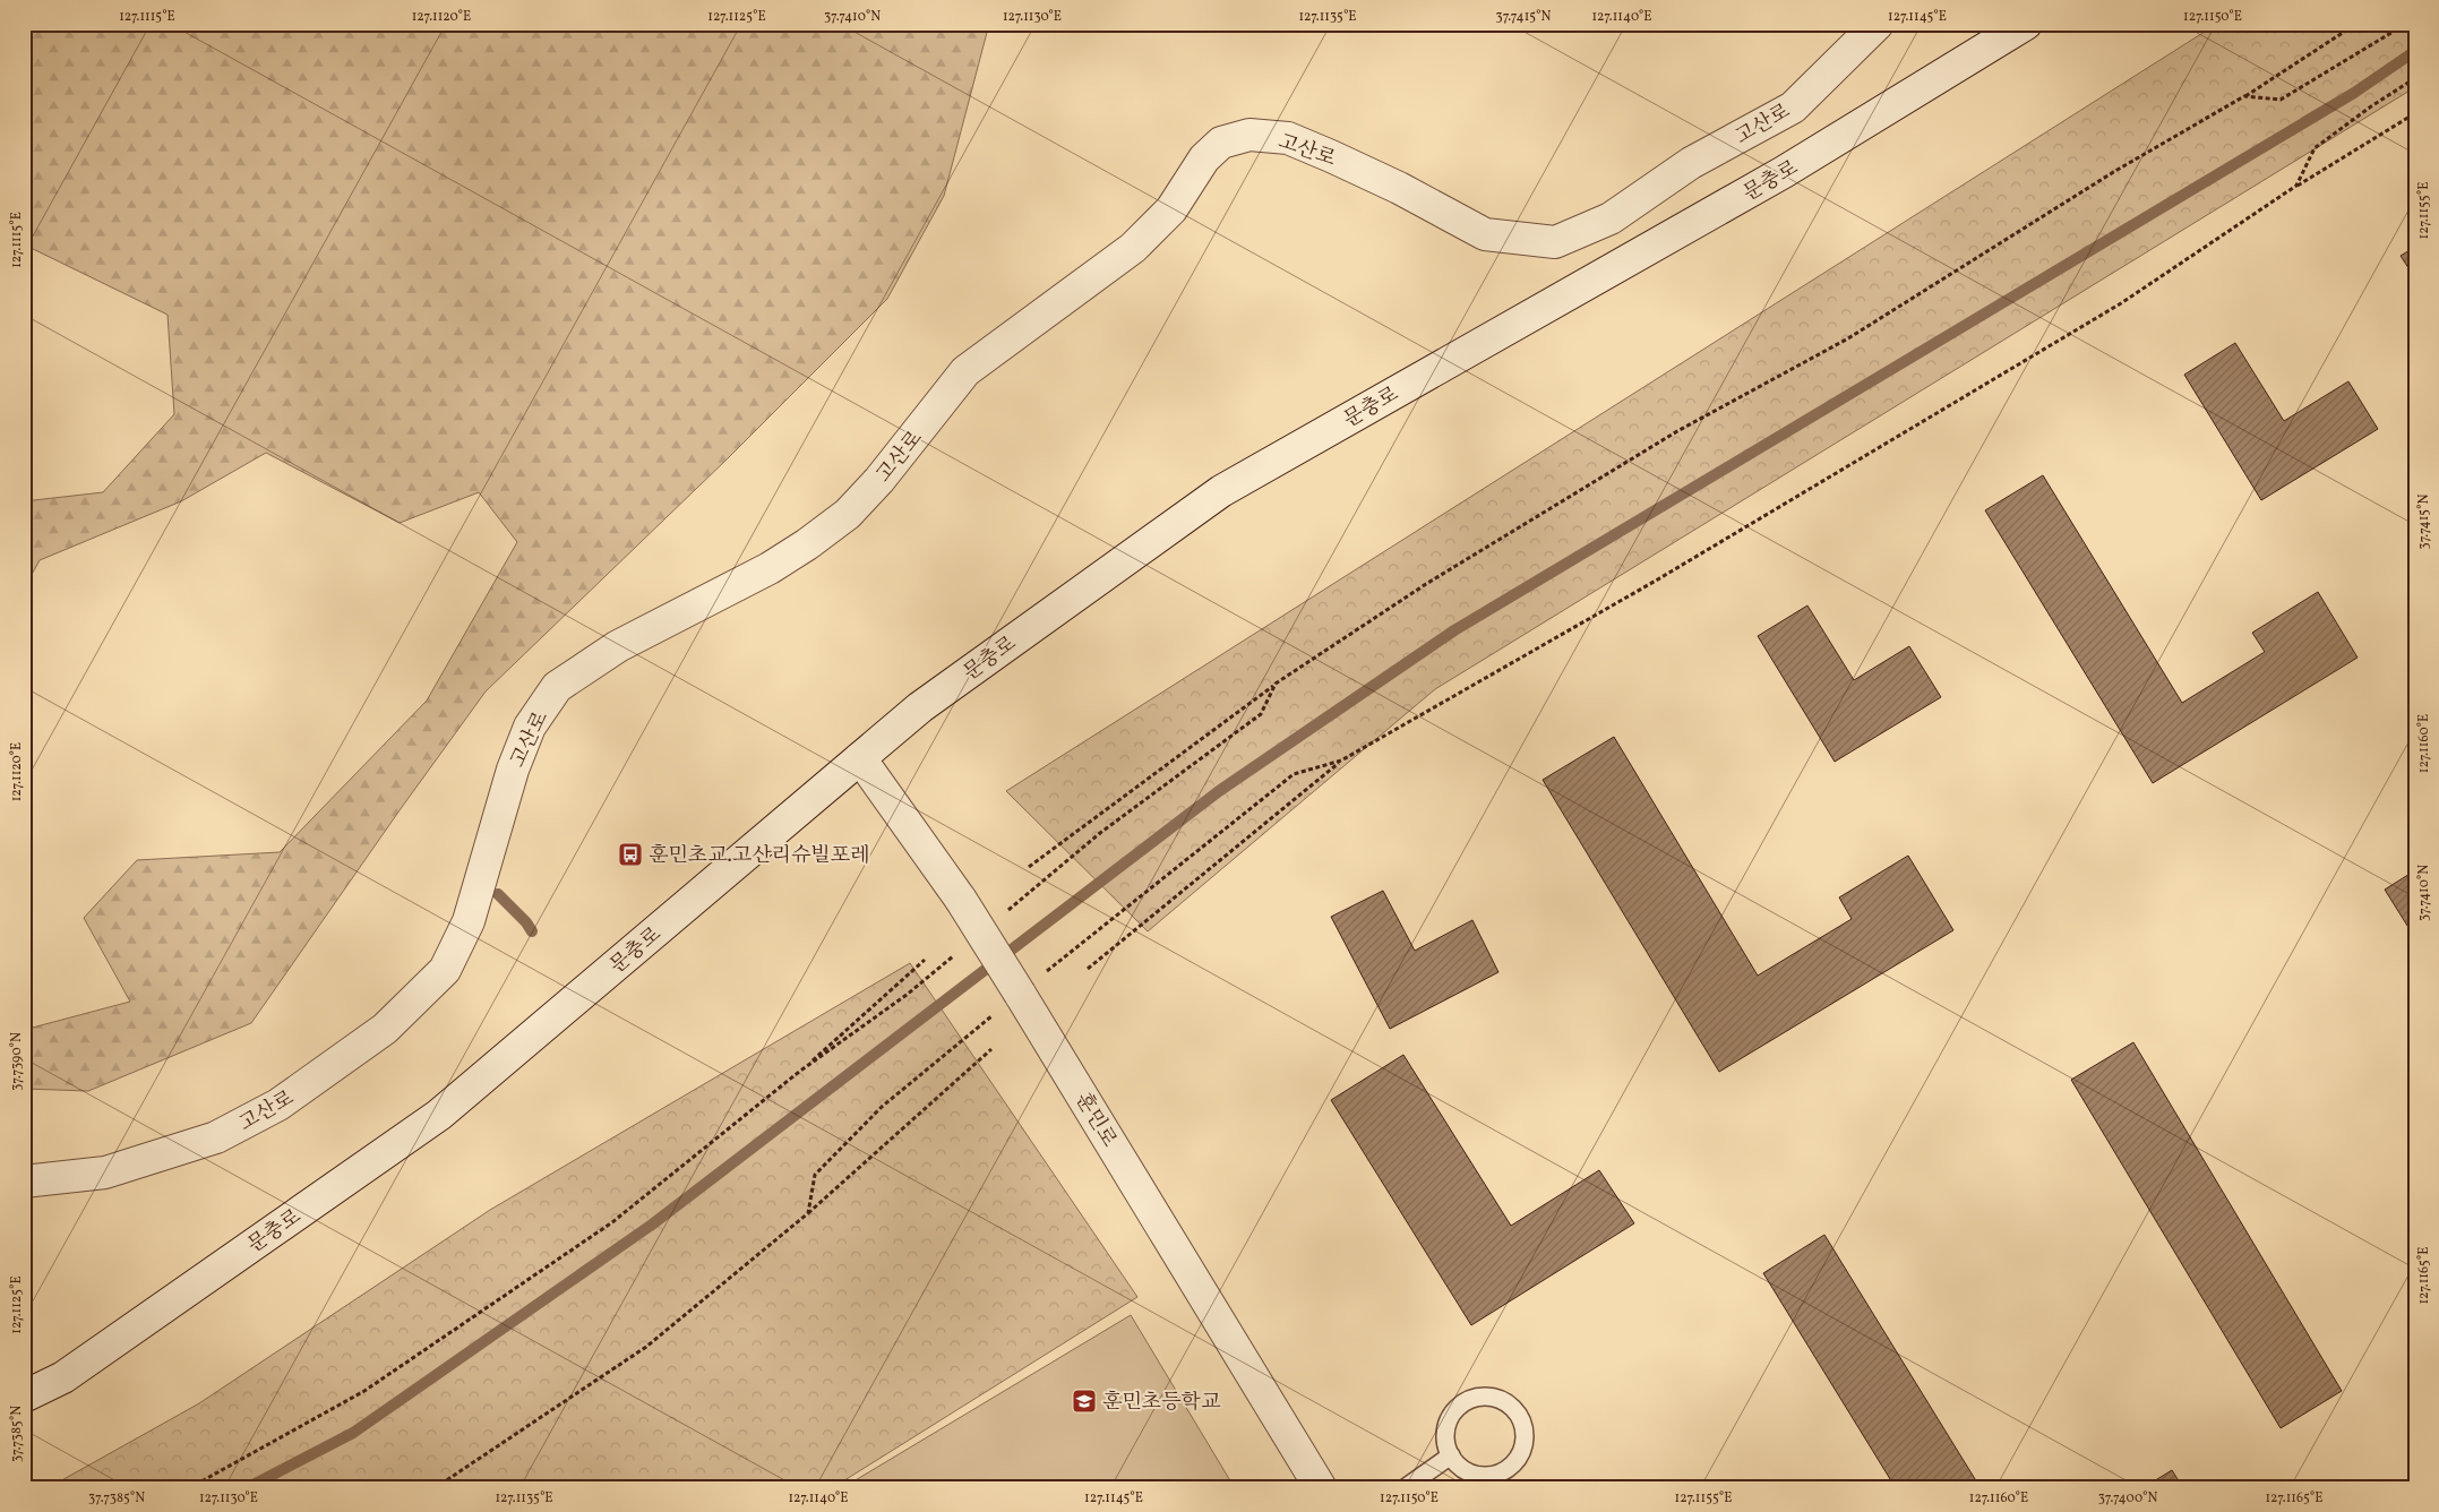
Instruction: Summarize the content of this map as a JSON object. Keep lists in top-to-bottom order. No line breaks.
{"streets":{"street":["고산로","문충로","훈민로"]},"crossings":[["문충로","훈민로"]],"places":{"bus stop":["훈민초교.고산리슈빌포레"],"school or university":["훈민초등학교"]},"coordinates":["127.1115°E","127.1120°E","127.1125°E","37.7410°N","127.1130°E","127.1135°E","37.7415°N","127.1140°E","127.1145°E","127.1150°E","127.1155°E","127.1160°E","37.7390°N","127.1165°E","37.7385°N","37.7400°N"]}
